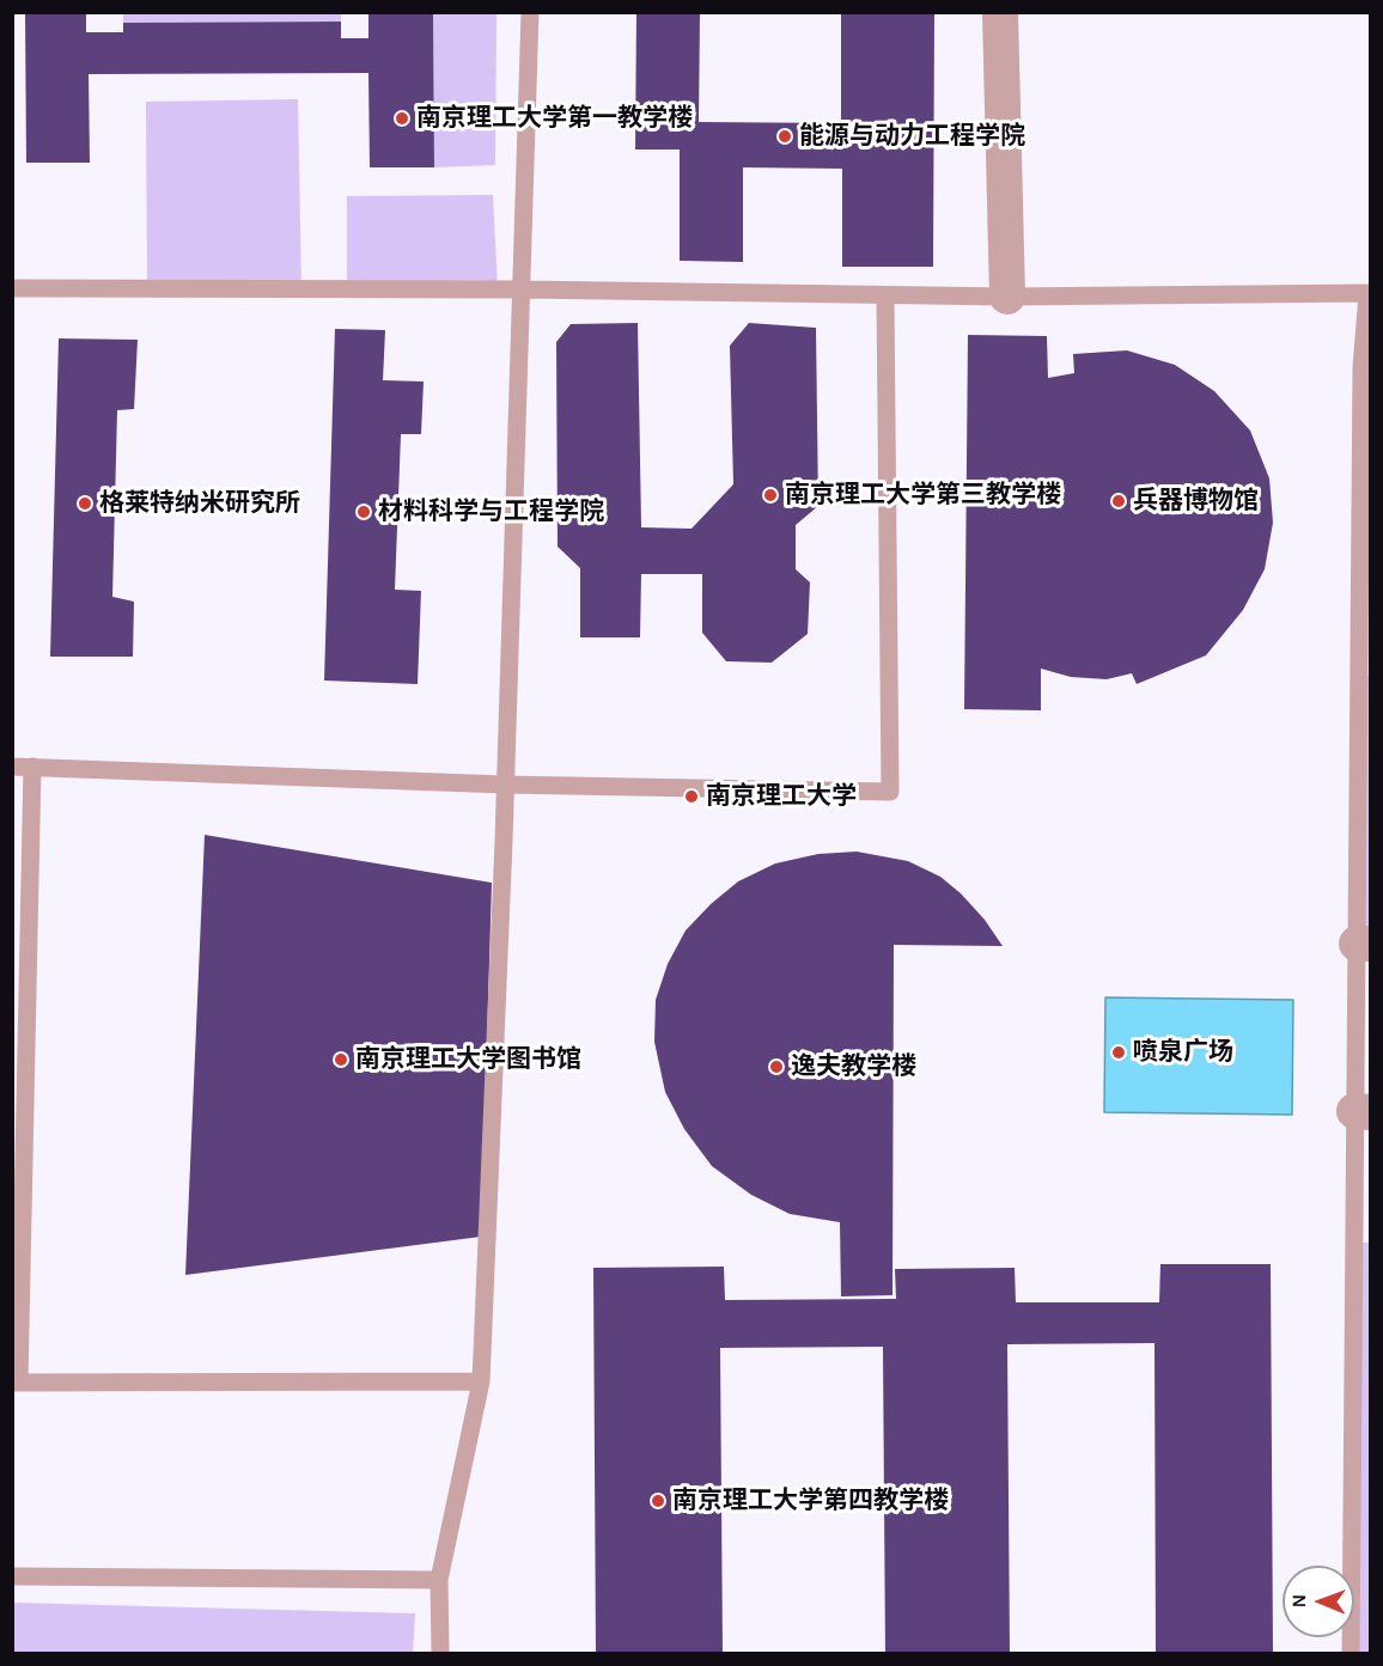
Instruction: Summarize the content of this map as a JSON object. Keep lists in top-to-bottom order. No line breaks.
{"places":["南京理工大学第一教学楼","能源与动力工程学院","南京理工大学第三教学楼","兵器博物馆","格莱特纳米研究所","材料科学与工程学院","南京理工大学","喷泉广场","南京理工大学图书馆","逸夫教学楼","南京理工大学第四教学楼"],"north":"left"}
